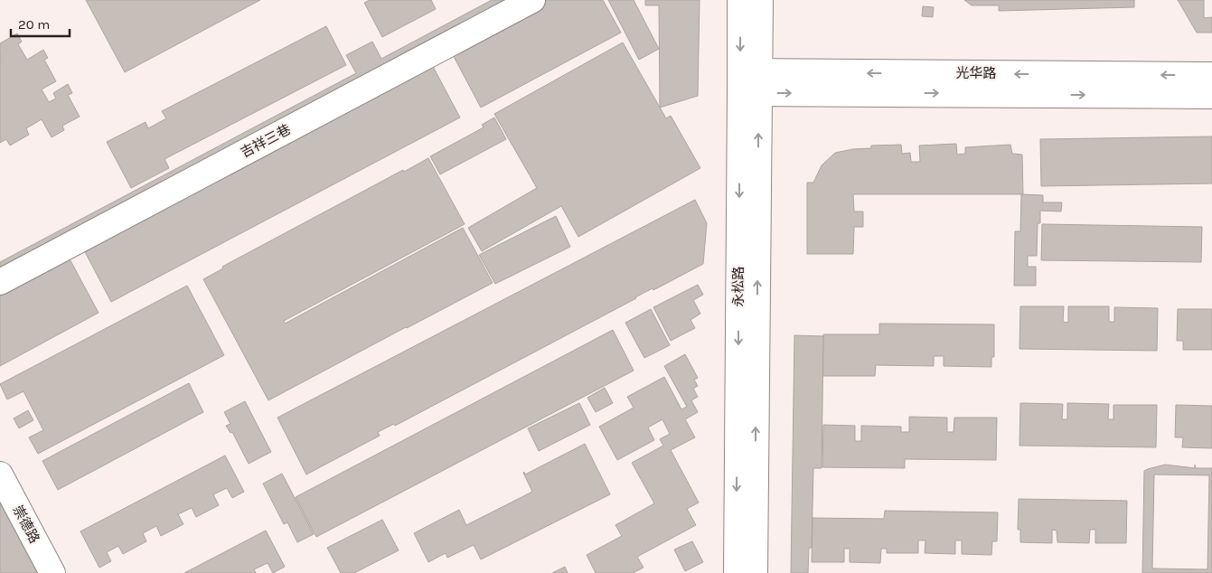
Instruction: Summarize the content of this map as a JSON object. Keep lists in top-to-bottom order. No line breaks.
{"streets":{"street":["光华路","吉祥三巷","永松路","崇德路"]},"crossings":[["光华路","永松路"]],"scale_bar":"20 m"}
